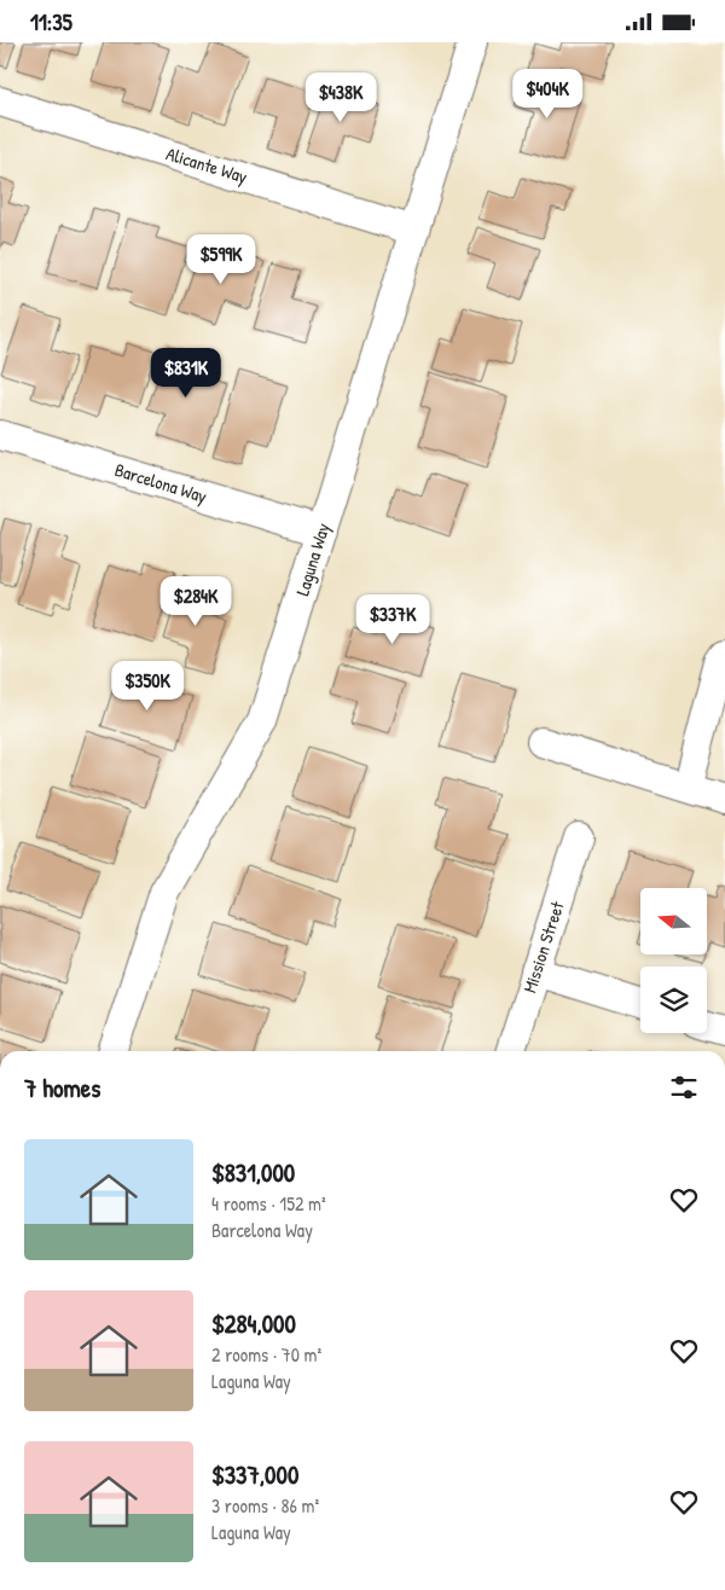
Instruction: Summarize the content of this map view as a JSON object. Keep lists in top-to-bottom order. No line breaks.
{"streets":{"street":["Alicante Way","Barcelona Way","Laguna Way","Mission Street"]},"crossings":[["Alicante Way","Laguna Way"],["Barcelona Way","Laguna Way"]],"north":"left","page":{"status":"11:35","price":["$404K","$438K","$599K","$831K","$284K","$337K","$350K"],"heading":"7 homes","list":[{"name":"$831,000","note":"4 rooms · 152 m² · Barcelona Way"},{"name":"$284,000","note":"2 rooms · 70 m² · Laguna Way"},{"name":"$337,000","note":"3 rooms · 86 m² · Laguna Way"}]}}
